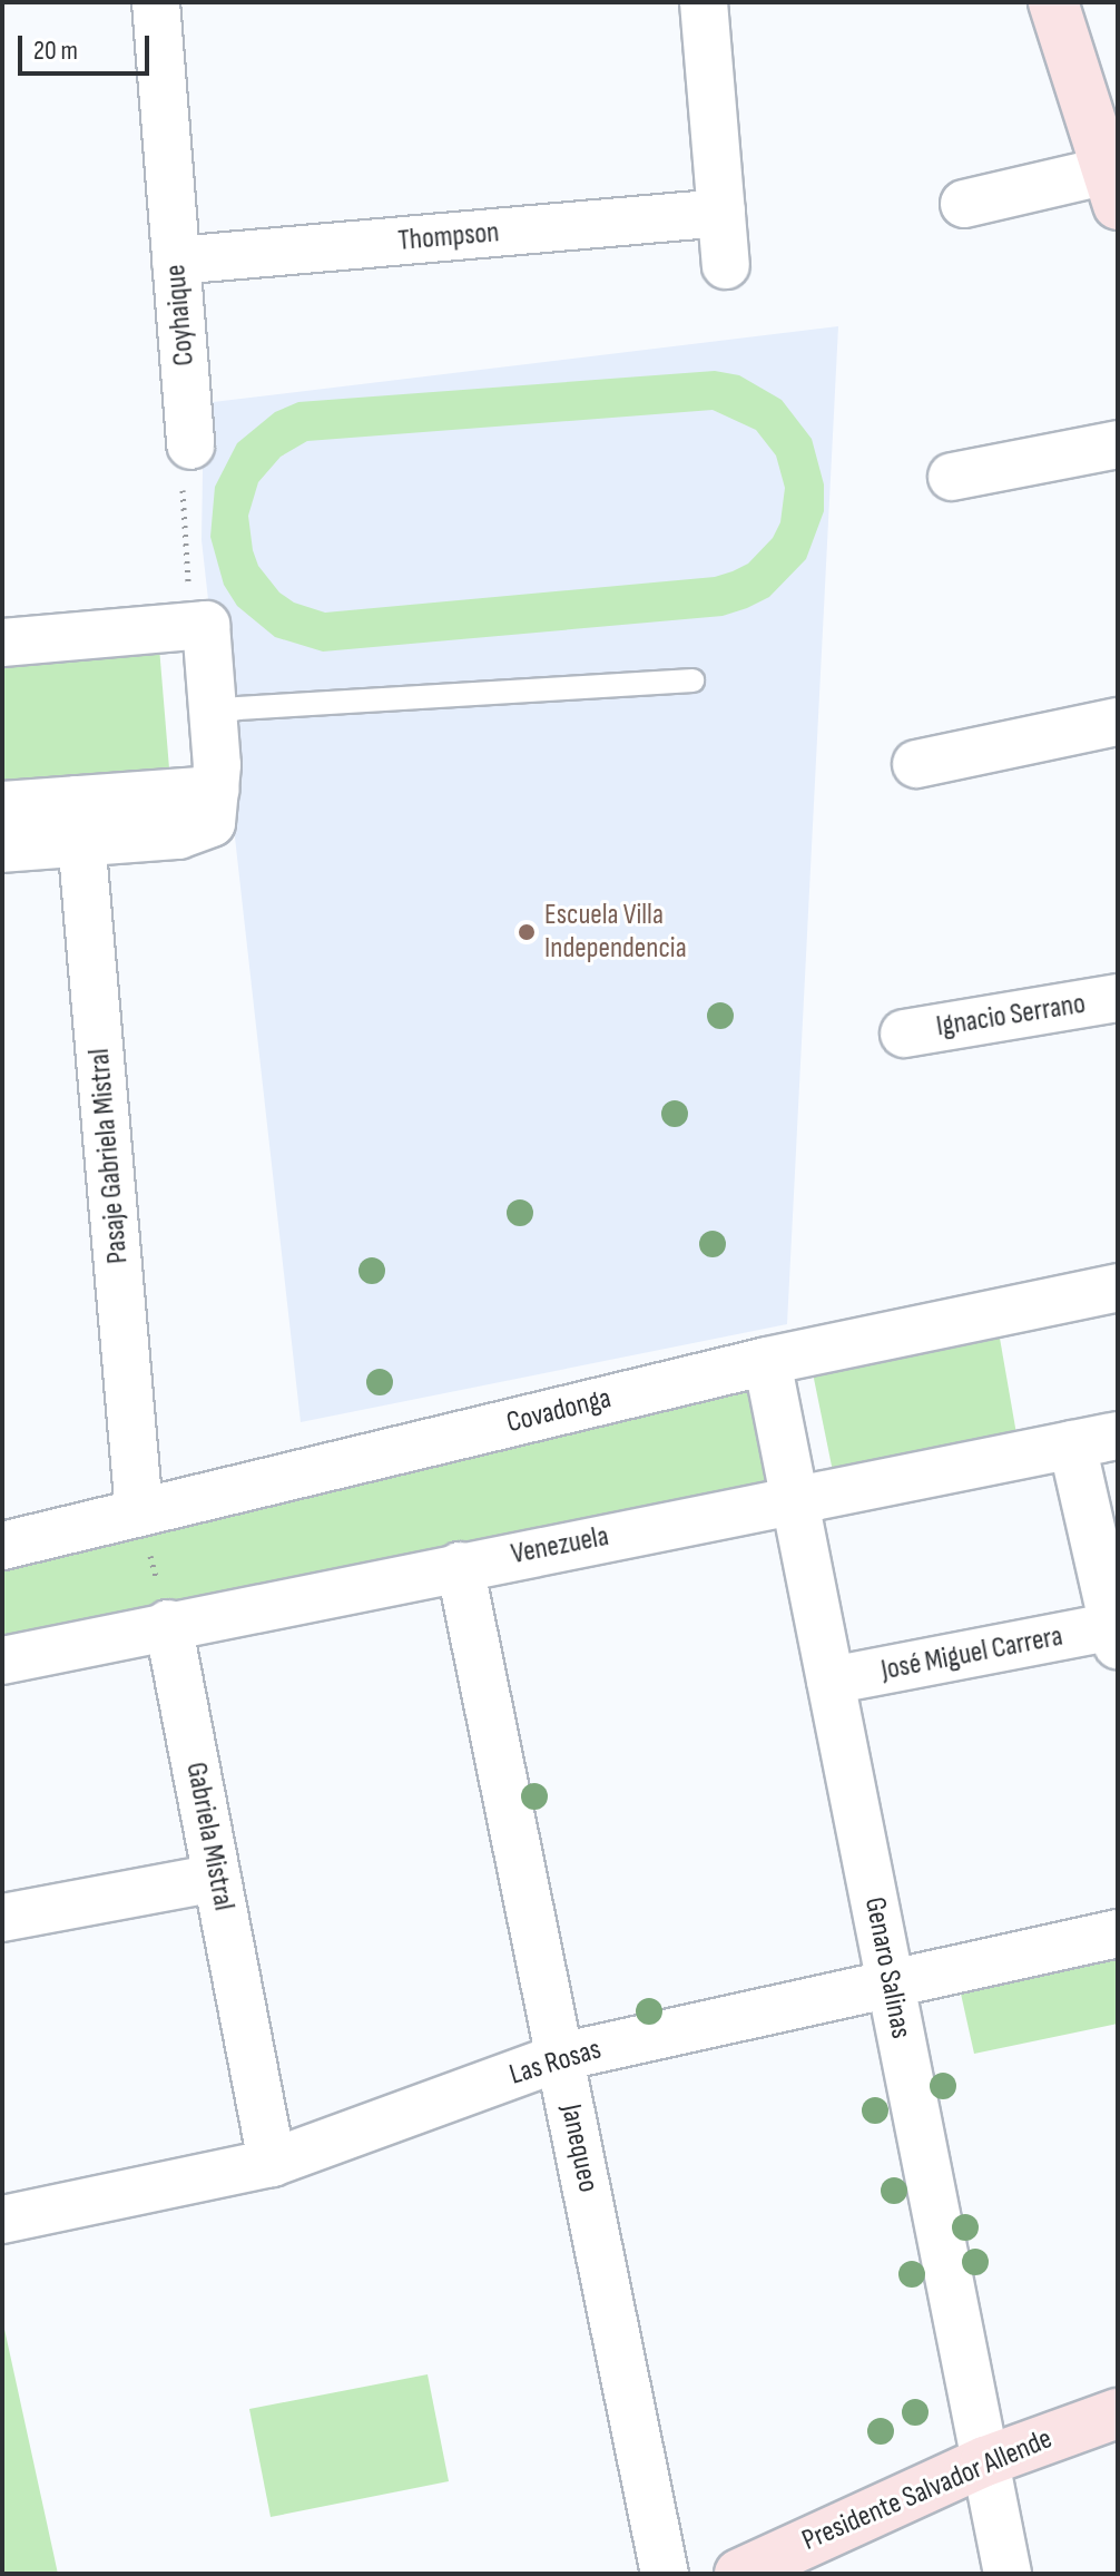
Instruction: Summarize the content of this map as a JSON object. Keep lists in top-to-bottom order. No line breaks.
{"streets":{"main road":["Presidente Salvador Allende"],"street":["Thompson","Coyhaique","Ignacio Serrano","Pasaje Gabriela Mistral","Covadonga","Venezuela","José Miguel Carrera","Gabriela Mistral","Genaro Salinas","Las Rosas","Janequeo"]},"crossings":[["Thompson","Coyhaique"],["Pasaje Gabriela Mistral","Covadonga"],["Covadonga","Genaro Salinas"],["Venezuela","Gabriela Mistral"],["Venezuela","Genaro Salinas"],["Venezuela","Janequeo"],["José Miguel Carrera","Genaro Salinas"],["Gabriela Mistral","Las Rosas"],["Genaro Salinas","Las Rosas"],["Genaro Salinas","Presidente Salvador Allende"],["Las Rosas","Janequeo"]],"places":["Escuela Villa Independencia"],"scale_bar":"20 m"}
